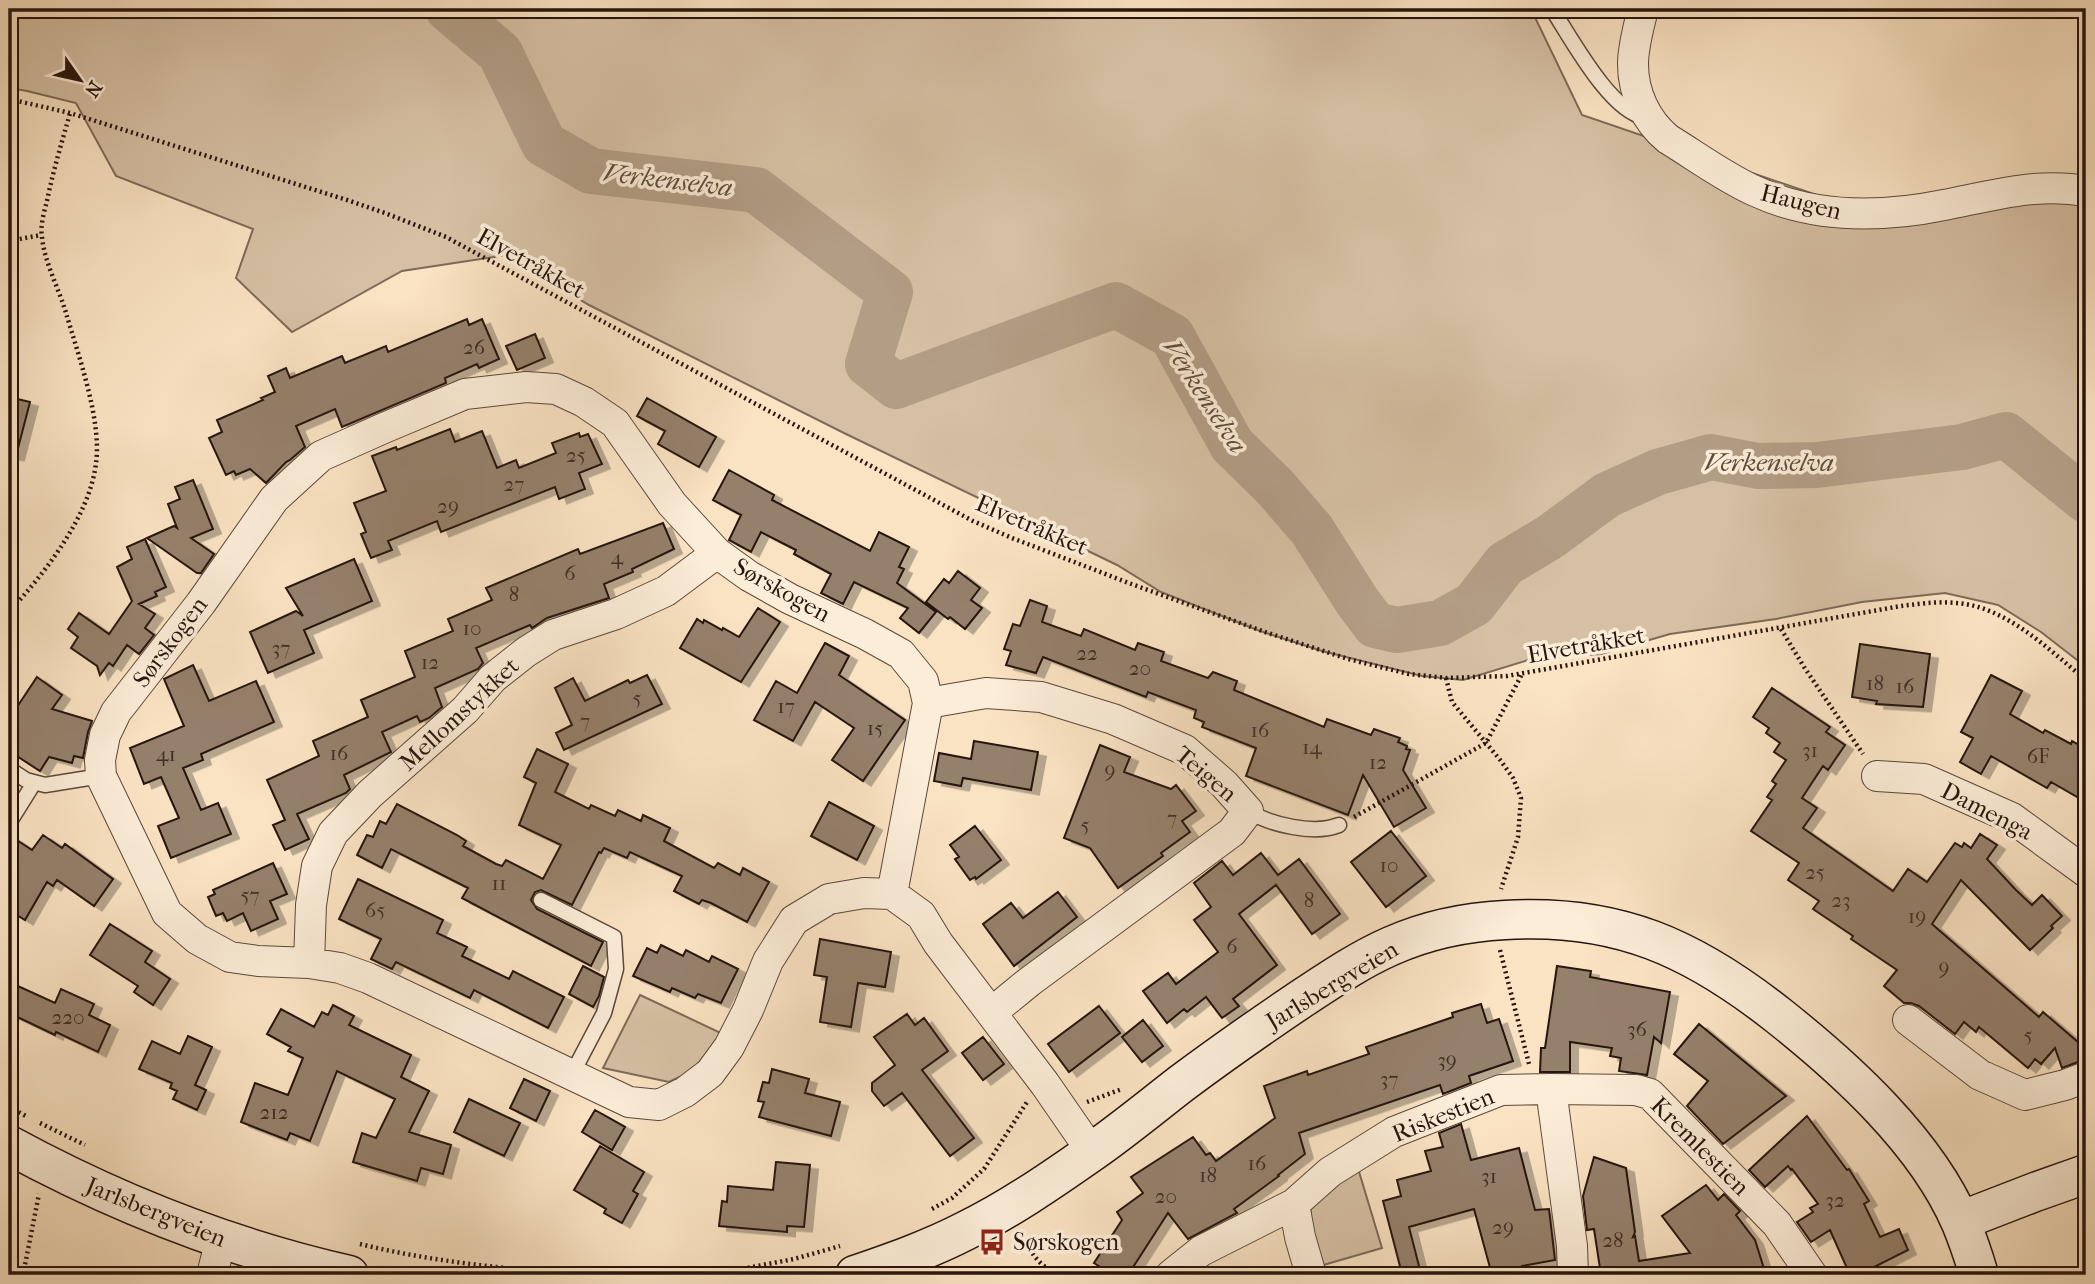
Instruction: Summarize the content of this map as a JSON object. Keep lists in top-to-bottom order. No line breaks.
{"streets":{"main road":["Jarlsbergveien"],"street":["Haugen","Sørskogen","Mellomstykket","Teigen","Damenga","Riskestien","Kremlestien"],"path":["Elvetråkket"]},"crossings":[["Sørskogen","Mellomstykket"],["Sørskogen","Teigen"],["Riskestien","Kremlestien"]],"water":["Verkenselva"],"places":{"bus stop":["Sørskogen"]},"house_numbers":["26","25","27","29","4","6","8","10","37","22","12","20","18","16","5","17","7","15","16","14","31","16","41","6F","12","9","7","5","10","25","11","57","8","23","65","19","6","9","220","36","5","39","37","212","16","18","31","20","32","29","28"],"north":"bottom right"}
